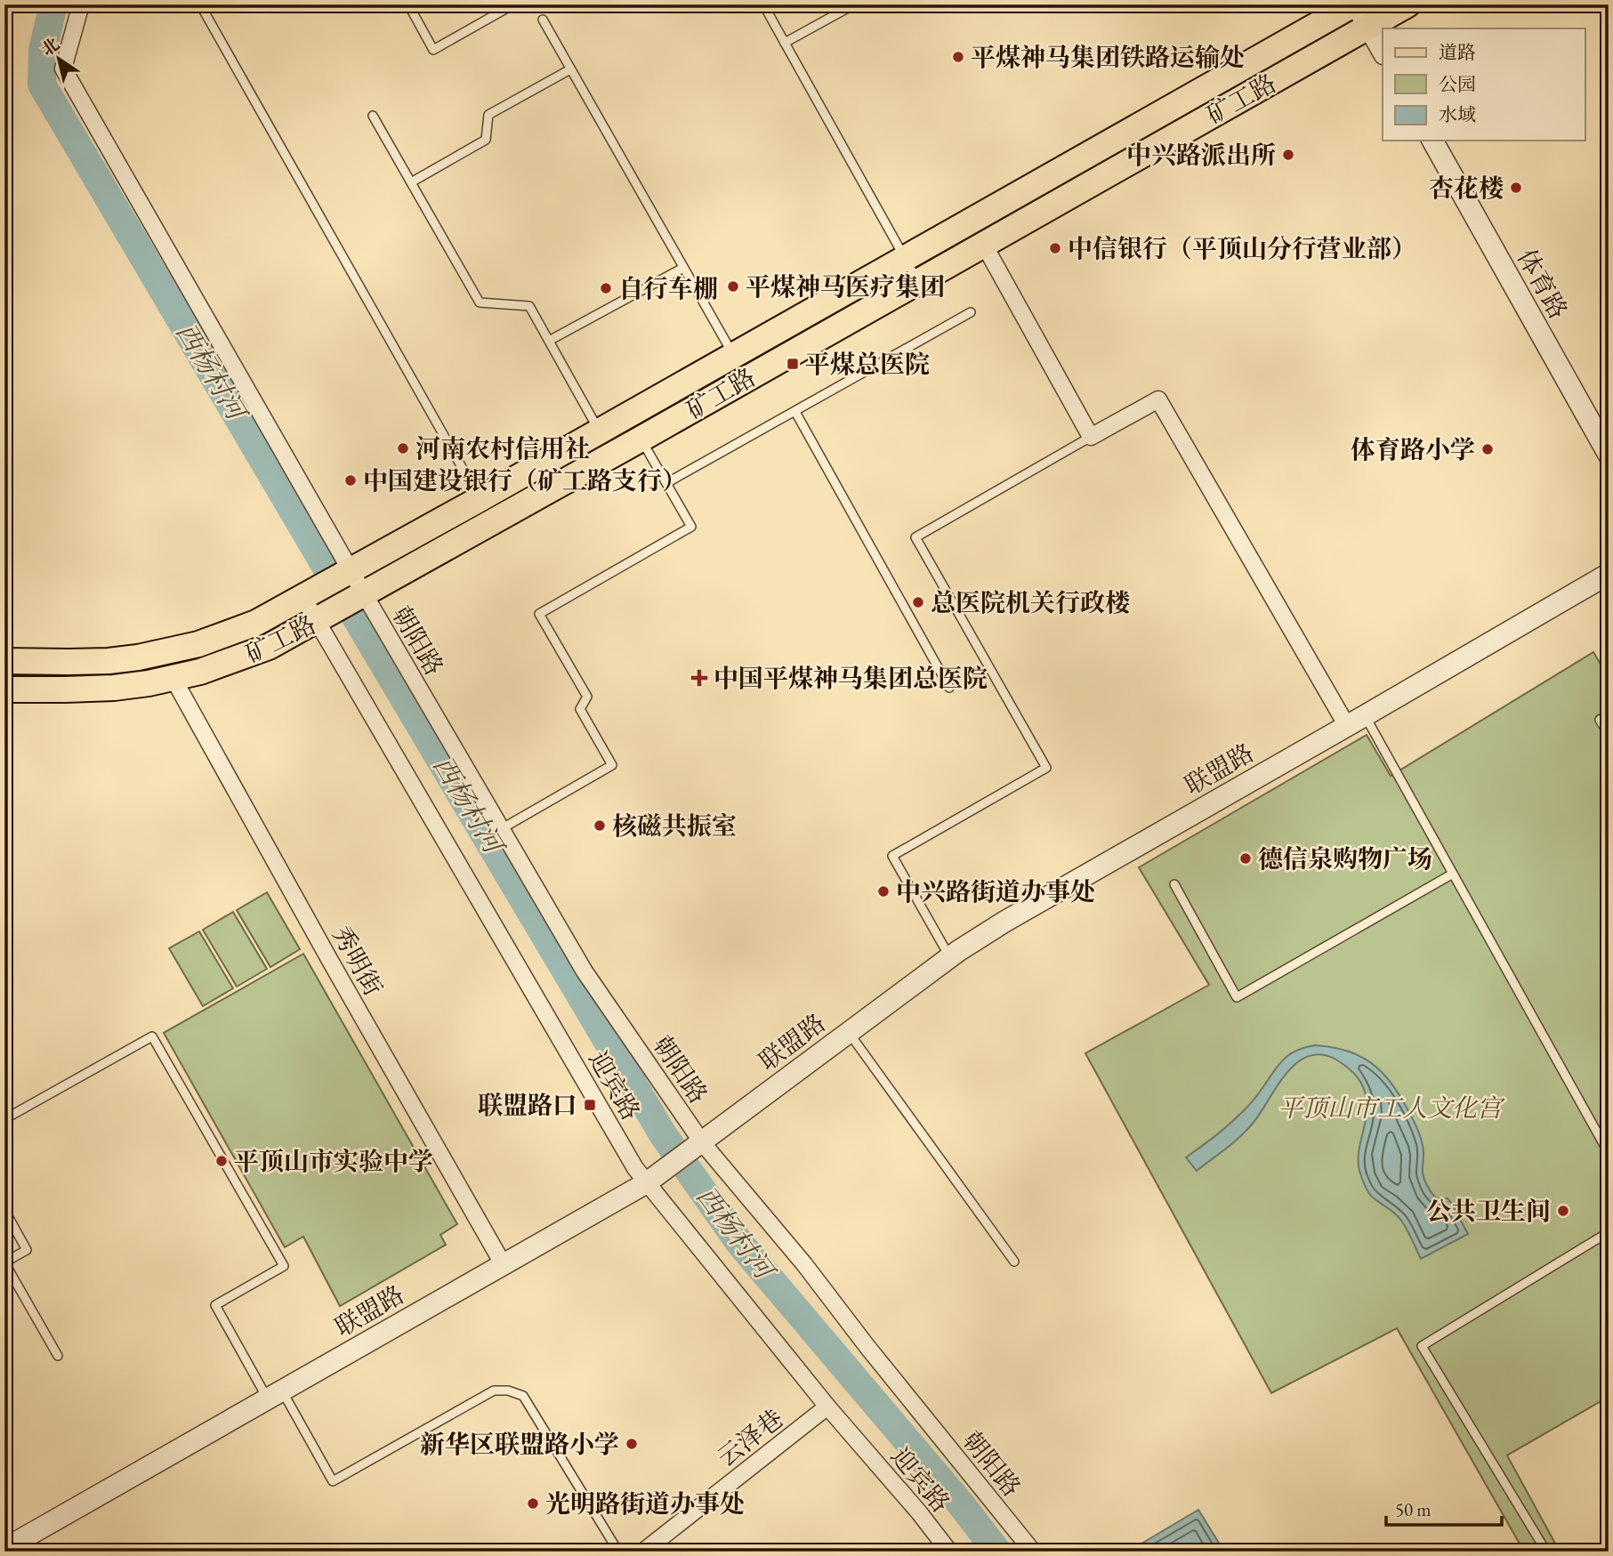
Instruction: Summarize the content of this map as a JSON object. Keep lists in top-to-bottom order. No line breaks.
{"streets":{"main road":["矿工路"],"street":["体育路","朝阳路","联盟路","秀明街","迎宾路","云泽巷"]},"crossings":[["矿工路","朝阳路"],["矿工路","秀明街"],["矿工路","迎宾路"],["朝阳路","联盟路"],["联盟路","秀明街"],["联盟路","迎宾路"],["迎宾路","云泽巷"]],"water":["西杨村河"],"parks":["平顶山市工人文化宫"],"places":{"other":["平煤神马集团铁路运输处","中兴路派出所","杏花楼","中信银行（平顶山分行营业部）","平煤神马医疗集团","自行车棚","河南农村信用社","体育路小学","中国建设银行（矿工路支行）","总医院机关行政楼","核磁共振室","德信泉购物广场","中兴路街道办事处","平顶山市实验中学","公共卫生间","新华区联盟路小学","光明路街道办事处"],"transit":["平煤总医院","联盟路口"],"health":["中国平煤神马集团总医院"]},"legend":["道路","公园","水域"],"scale_bar":"50 m","north":"top left"}
